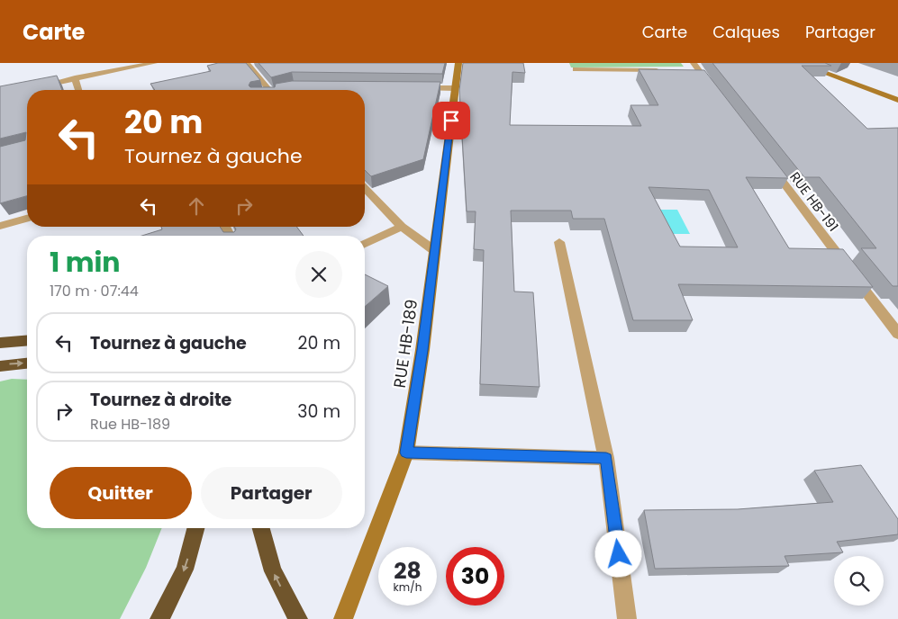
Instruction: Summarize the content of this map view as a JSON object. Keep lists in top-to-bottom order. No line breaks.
{"streets":{"street":["RUE HB-191","RUE HB-189"]},"page":{"header":"Carte","nav":["Carte","Calques","Partager"],"turn":["20 m","Tournez à gauche"],"heading":["1 min","170 m · 07:44"],"list":[{"name":"Tournez à gauche","value":"20 m"},{"name":"Tournez à droite","note":"Rue HB-189","value":"30 m"}],"buttons":["Quitter","Partager"],"speed":"28 km/h","limit":"30"}}
